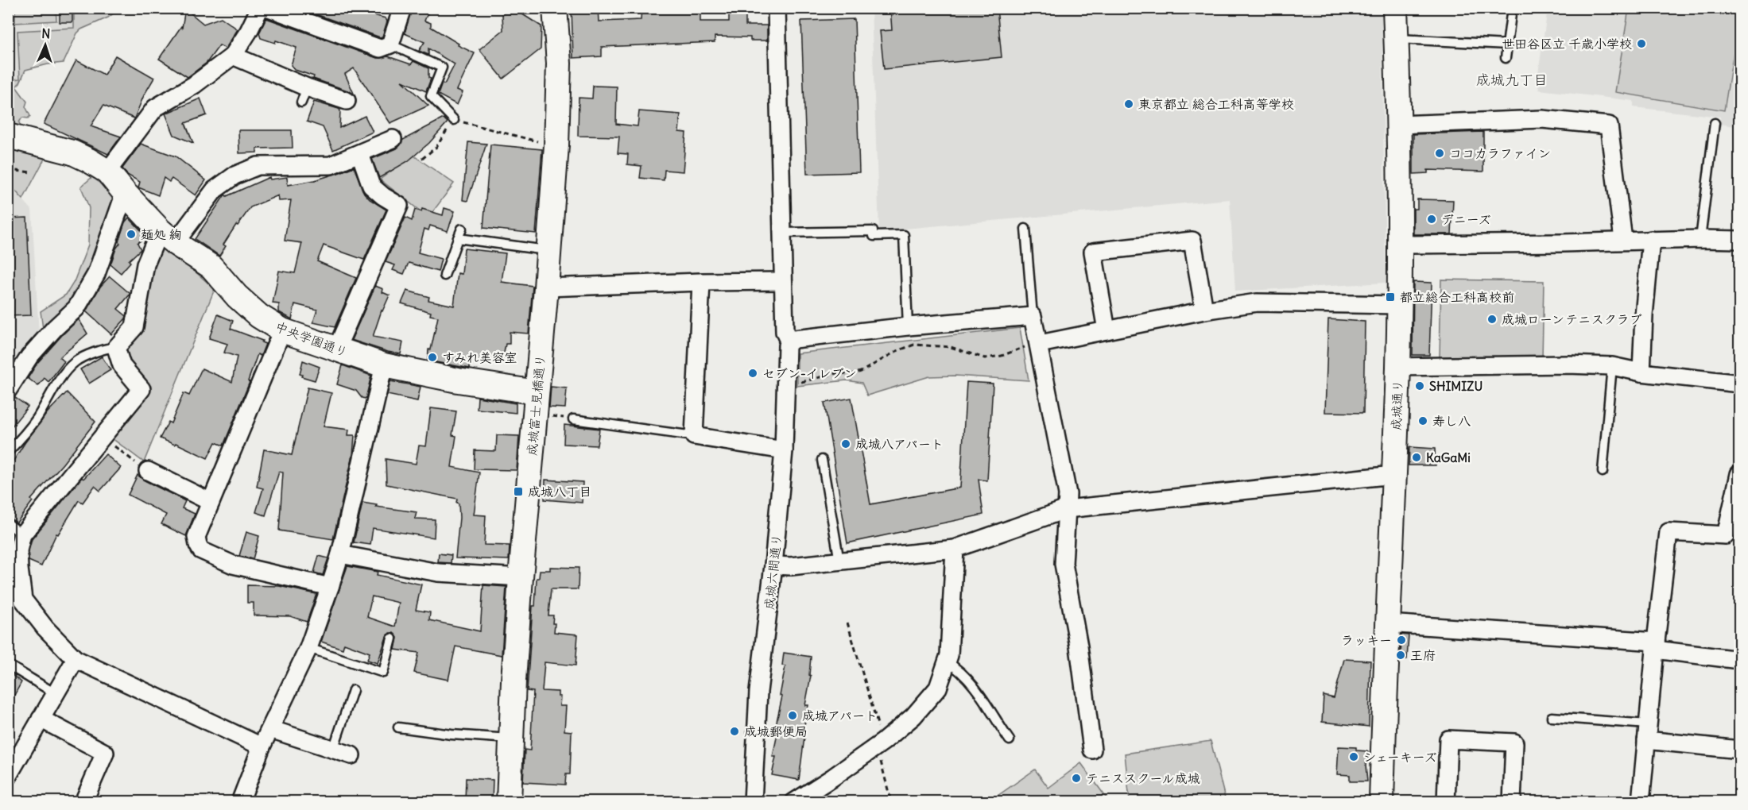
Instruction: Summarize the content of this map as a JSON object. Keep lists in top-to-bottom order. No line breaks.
{"streets":{"street":["中央学園通り","成城富士見橋通り","成城通り","成城六間通り"]},"crossings":[["中央学園通り","成城富士見橋通り"]],"districts":["成城九丁目"],"places":{"other":["世田谷区立 千歳小学校","東京都立 総合工科高等学校","ココカラファイン","デニーズ","麺処 絢","成城ローンテニスクラブ","すみれ美容室","セブン-イレブン","SHIMIZU","寿し八","成城八アパート","KaGaMi","ラッキー","王府","成城アパート","成城郵便局","シェーキーズ","テニススクール成城"],"transit":["都立総合工科高校前","成城八丁目"]},"north":"top"}
